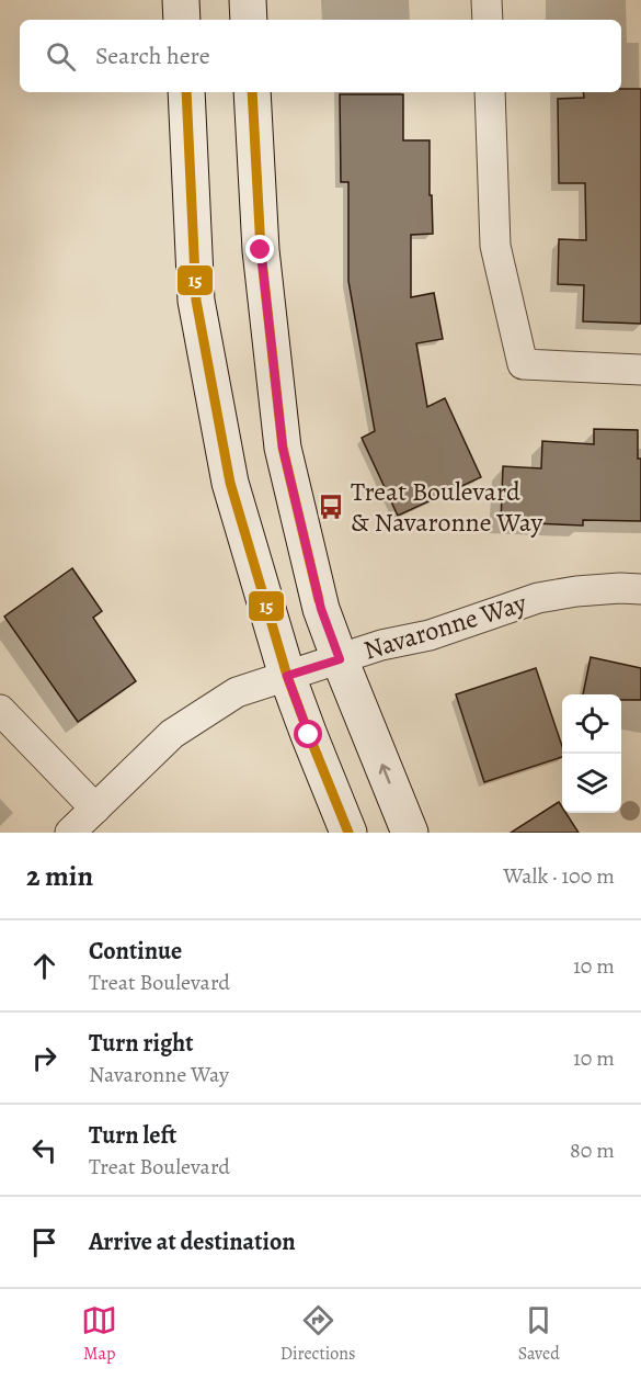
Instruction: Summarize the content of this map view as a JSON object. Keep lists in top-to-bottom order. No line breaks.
{"streets":{"street":["Navaronne Way"]},"places":{"bus stop":["Treat Boulevard & Navaronne Way"]},"lines":["transit line 15"],"page":{"search":"Search here","heading":["2 min","Walk · 100 m"],"list":[["Continue","Treat Boulevard","10 m"],["Turn right","Navaronne Way","10 m"],["Turn left","Treat Boulevard","80 m"],"Arrive at destination"],"nav":["Map","Directions","Saved"]}}
